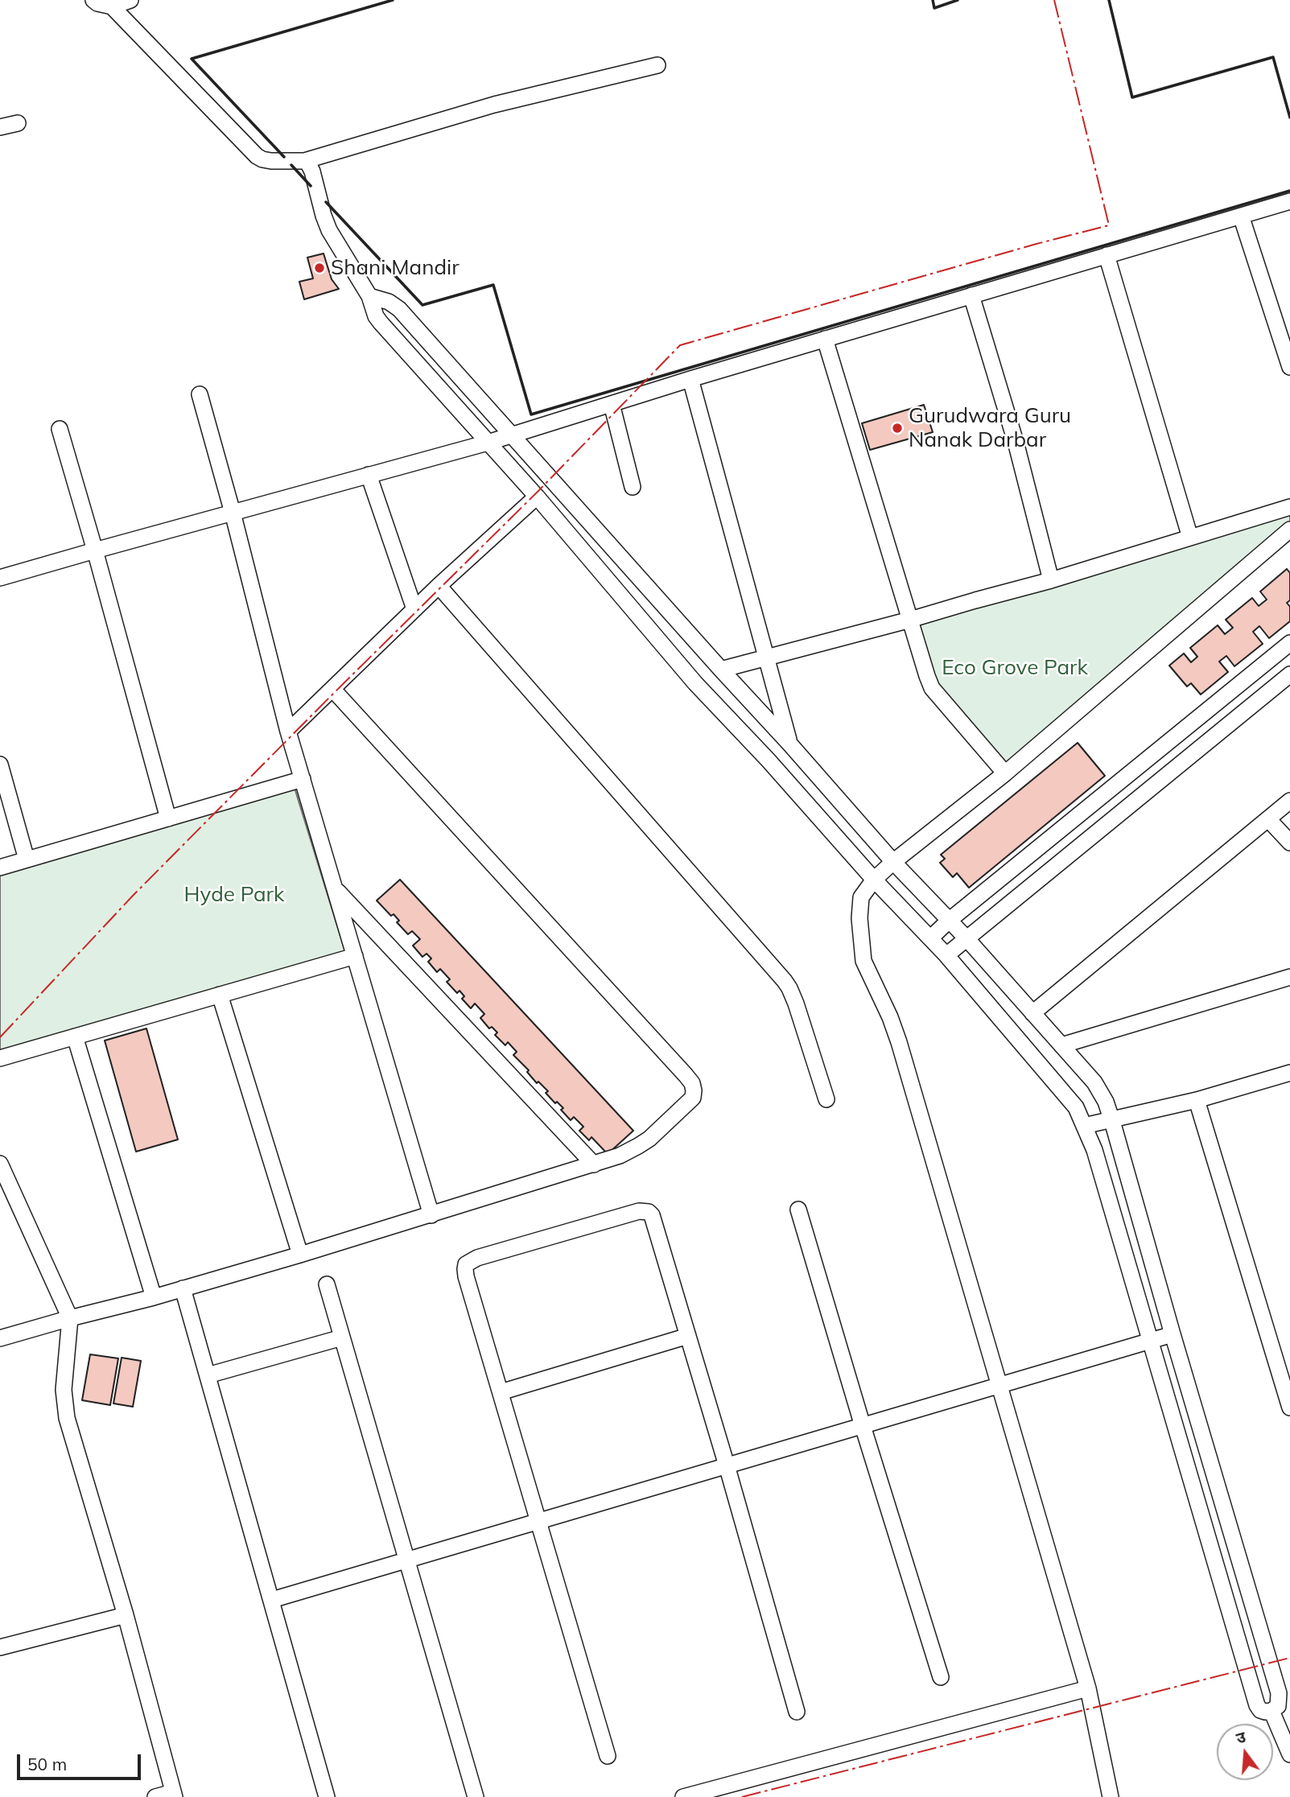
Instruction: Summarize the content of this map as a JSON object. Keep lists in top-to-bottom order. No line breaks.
{"parks":["Eco Grove Park","Hyde Park"],"places":["Shani Mandir","Gurudwara Guru Nanak Darbar"],"scale_bar":"50 m","north":"top"}
